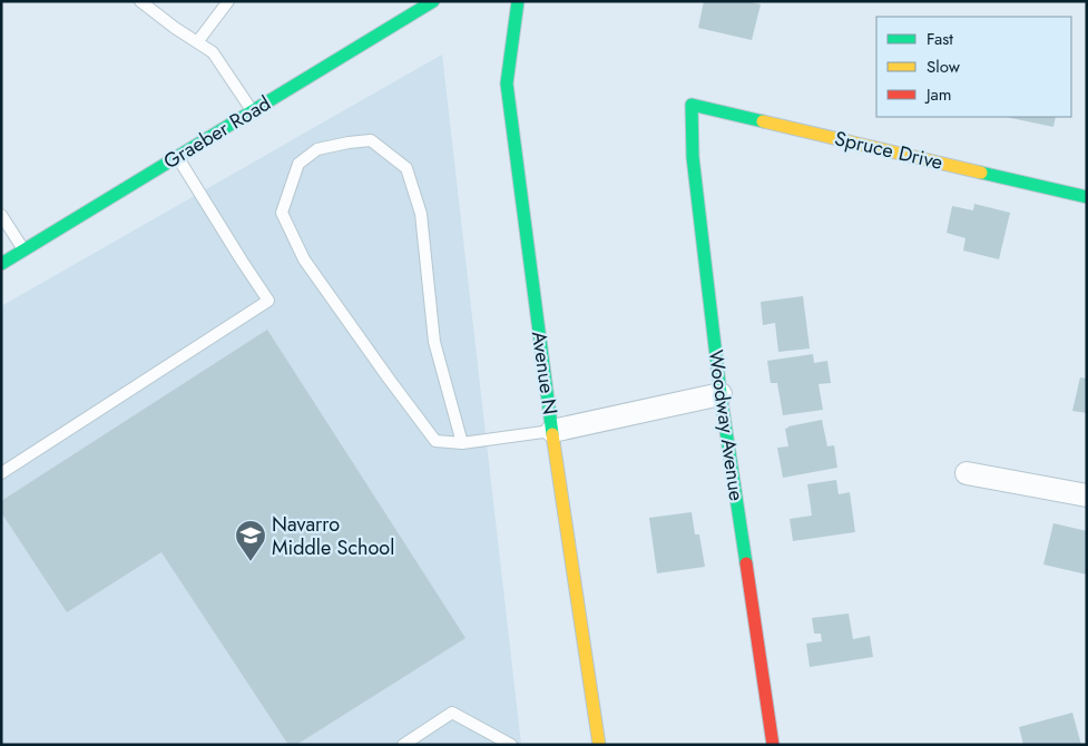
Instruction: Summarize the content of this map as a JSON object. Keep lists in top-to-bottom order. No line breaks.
{"streets":{"street":["Graeber Road","Spruce Drive","Avenue N","Woodway Avenue"]},"crossings":[["Spruce Drive","Woodway Avenue"]],"places":{"school or university":["Navarro Middle School"]},"legend":["Fast","Slow","Jam"]}
